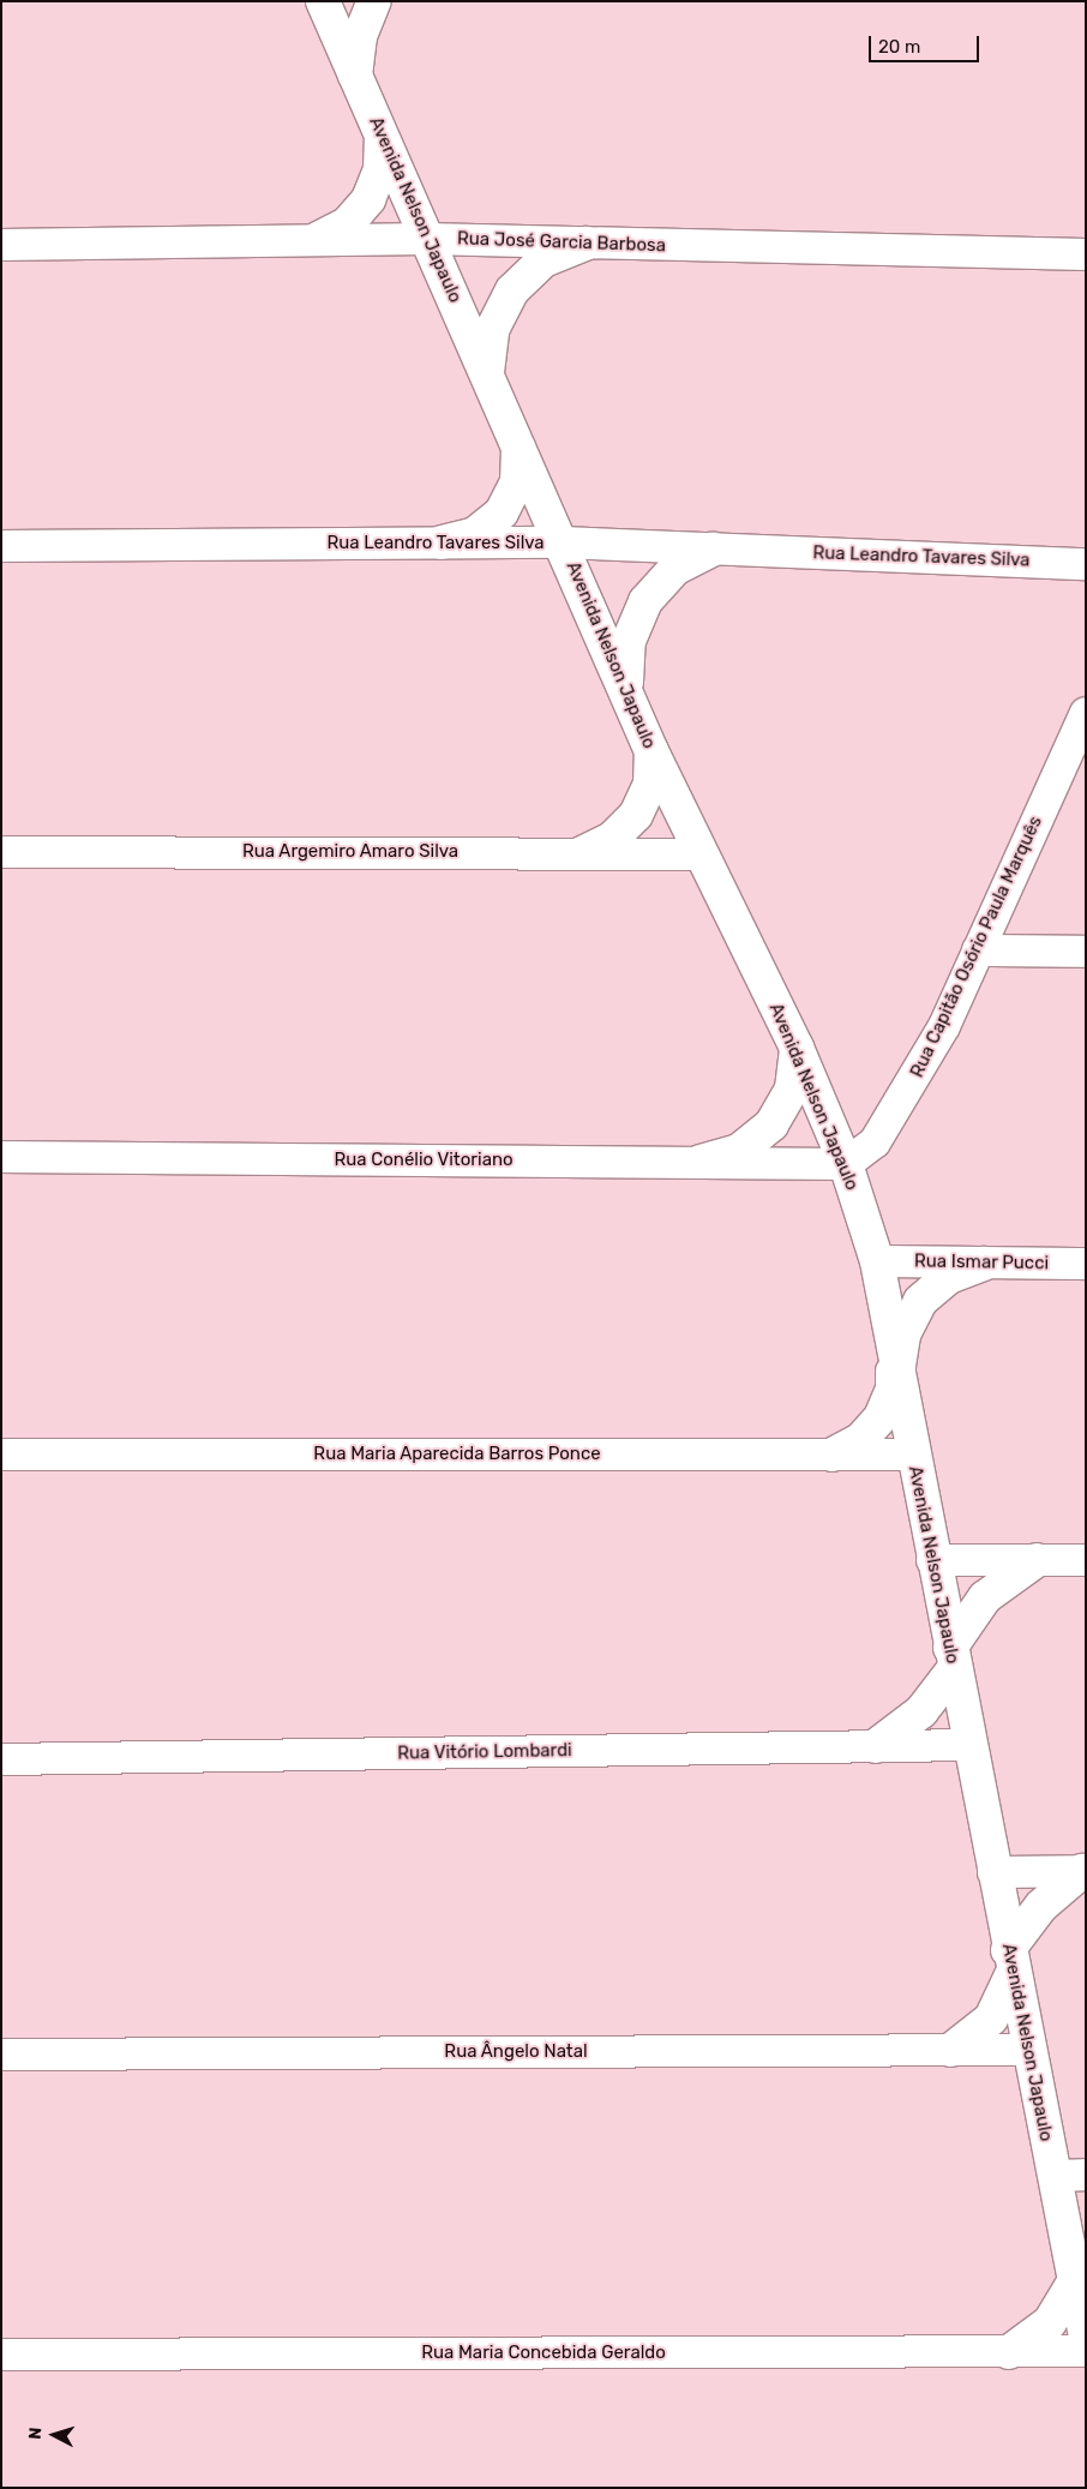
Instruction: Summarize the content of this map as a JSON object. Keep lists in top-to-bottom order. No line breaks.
{"streets":{"main road":["Avenida Nelson Japaulo"],"street":["Rua José Garcia Barbosa","Rua Leandro Tavares Silva","Rua Argemiro Amaro Silva","Rua Capitão Osório Paula Marquês","Rua Conélio Vitoriano","Rua Ismar Pucci","Rua Maria Aparecida Barros Ponce","Rua Vitório Lombardi","Rua Ângelo Natal","Rua Maria Concebida Geraldo"]},"crossings":[["Avenida Nelson Japaulo","Rua José Garcia Barbosa"],["Avenida Nelson Japaulo","Rua Leandro Tavares Silva"],["Avenida Nelson Japaulo","Rua Argemiro Amaro Silva"],["Avenida Nelson Japaulo","Rua Capitão Osório Paula Marquês"],["Avenida Nelson Japaulo","Rua Conélio Vitoriano"],["Avenida Nelson Japaulo","Rua Ismar Pucci"],["Avenida Nelson Japaulo","Rua Maria Aparecida Barros Ponce"],["Avenida Nelson Japaulo","Rua Vitório Lombardi"],["Avenida Nelson Japaulo","Rua Ângelo Natal"],["Rua Capitão Osório Paula Marquês","Rua Conélio Vitoriano"]],"scale_bar":"20 m","north":"left"}
